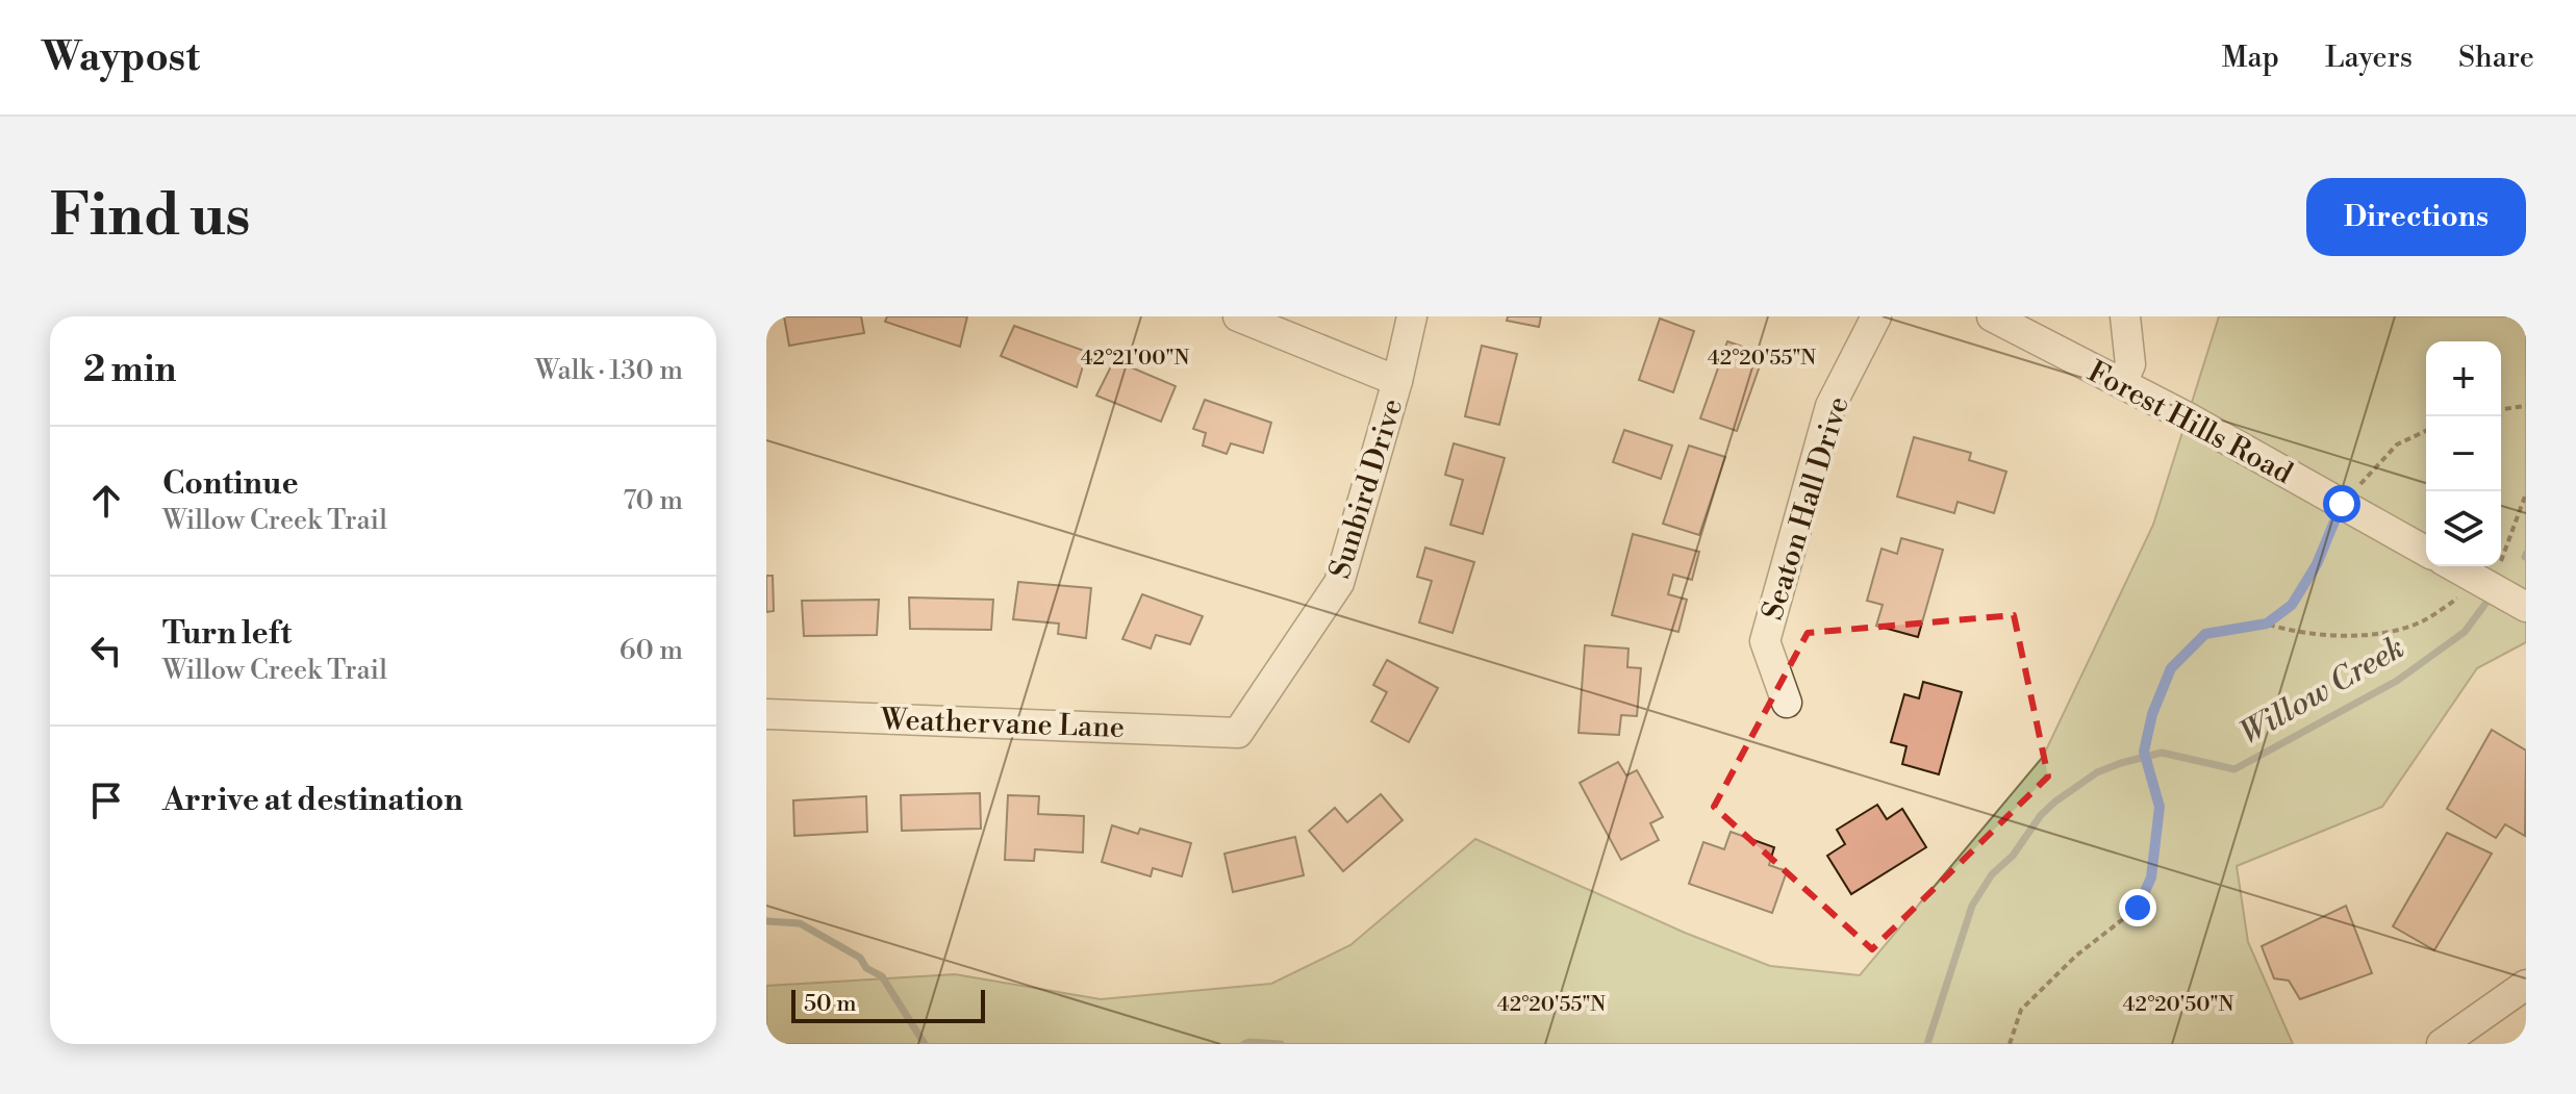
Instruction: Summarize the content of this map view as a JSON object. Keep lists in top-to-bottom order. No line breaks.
{"streets":{"street":["Forest Hills Road","Sunbird Drive","Seaton Hall Drive","Weathervane Lane"]},"crossings":[["Sunbird Drive","Weathervane Lane"]],"water":["Willow Creek"],"scale_bar":"50 m","page":{"header":"Waypost","nav":["Map","Layers","Share"],"buttons":"Directions","title":"Find us","heading":["2 min","Walk · 130 m"],"map_buttons":["+","−"],"list":[["Continue","Willow Creek Trail","70 m"],["Turn left","Willow Creek Trail","60 m"],"Arrive at destination"],"scale":"50 m"},"coordinates":["42°21'00\"N","42°20'55\"N","42°20'50\"N"]}
